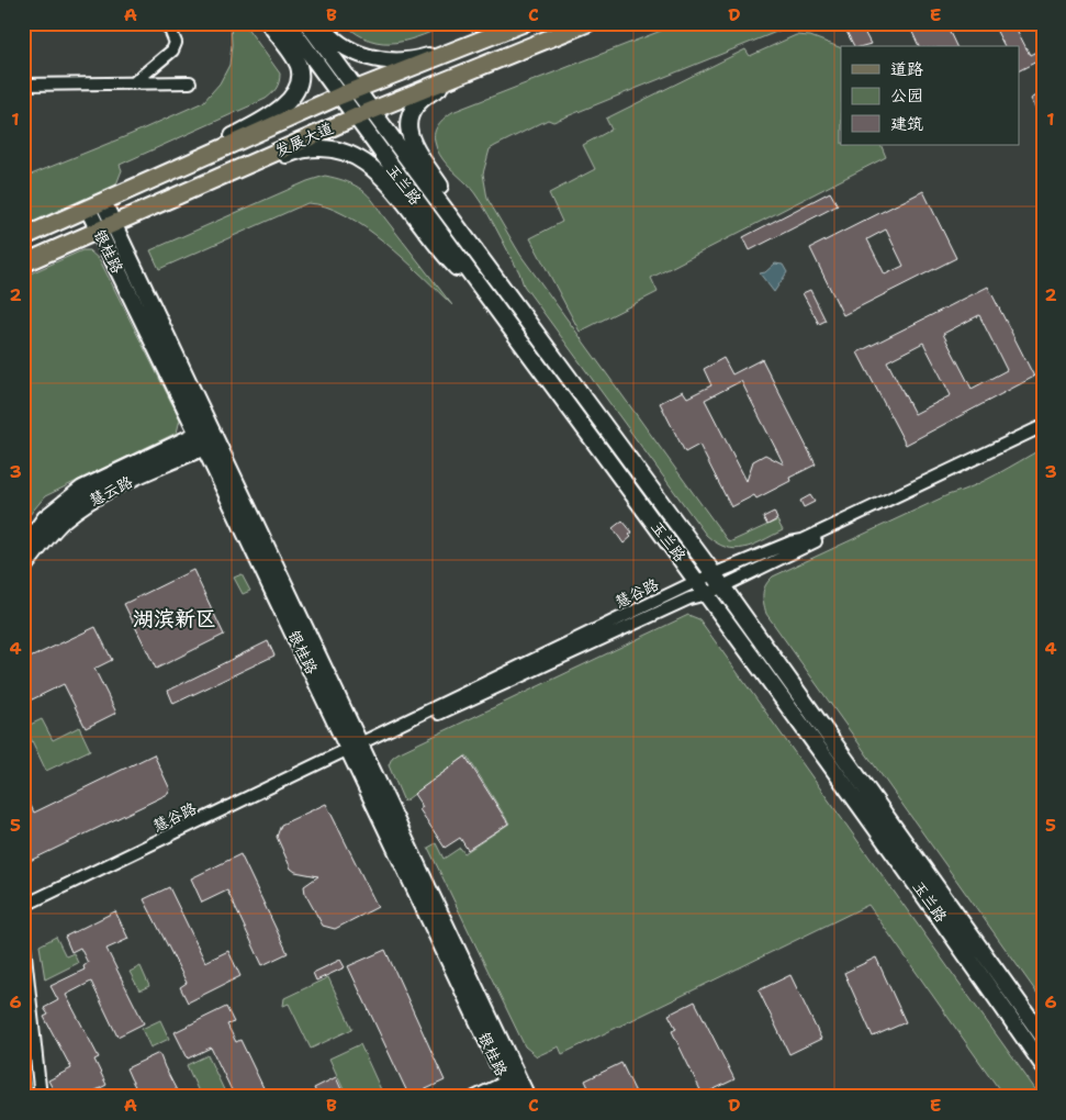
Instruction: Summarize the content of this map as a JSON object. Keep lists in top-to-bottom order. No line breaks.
{"streets":{"main road":["发展大道"],"street":["玉兰路","银桂路","慧云路","慧谷路"]},"crossings":[["发展大道","玉兰路"],["发展大道","银桂路"],["玉兰路","慧谷路"],["银桂路","慧云路"],["银桂路","慧谷路"]],"districts":["湖滨新区"],"legend":["道路","公园","建筑"],"grid":{"columns":["A","B","C","D","E"],"rows":["1","2","3","4","5","6"]}}
